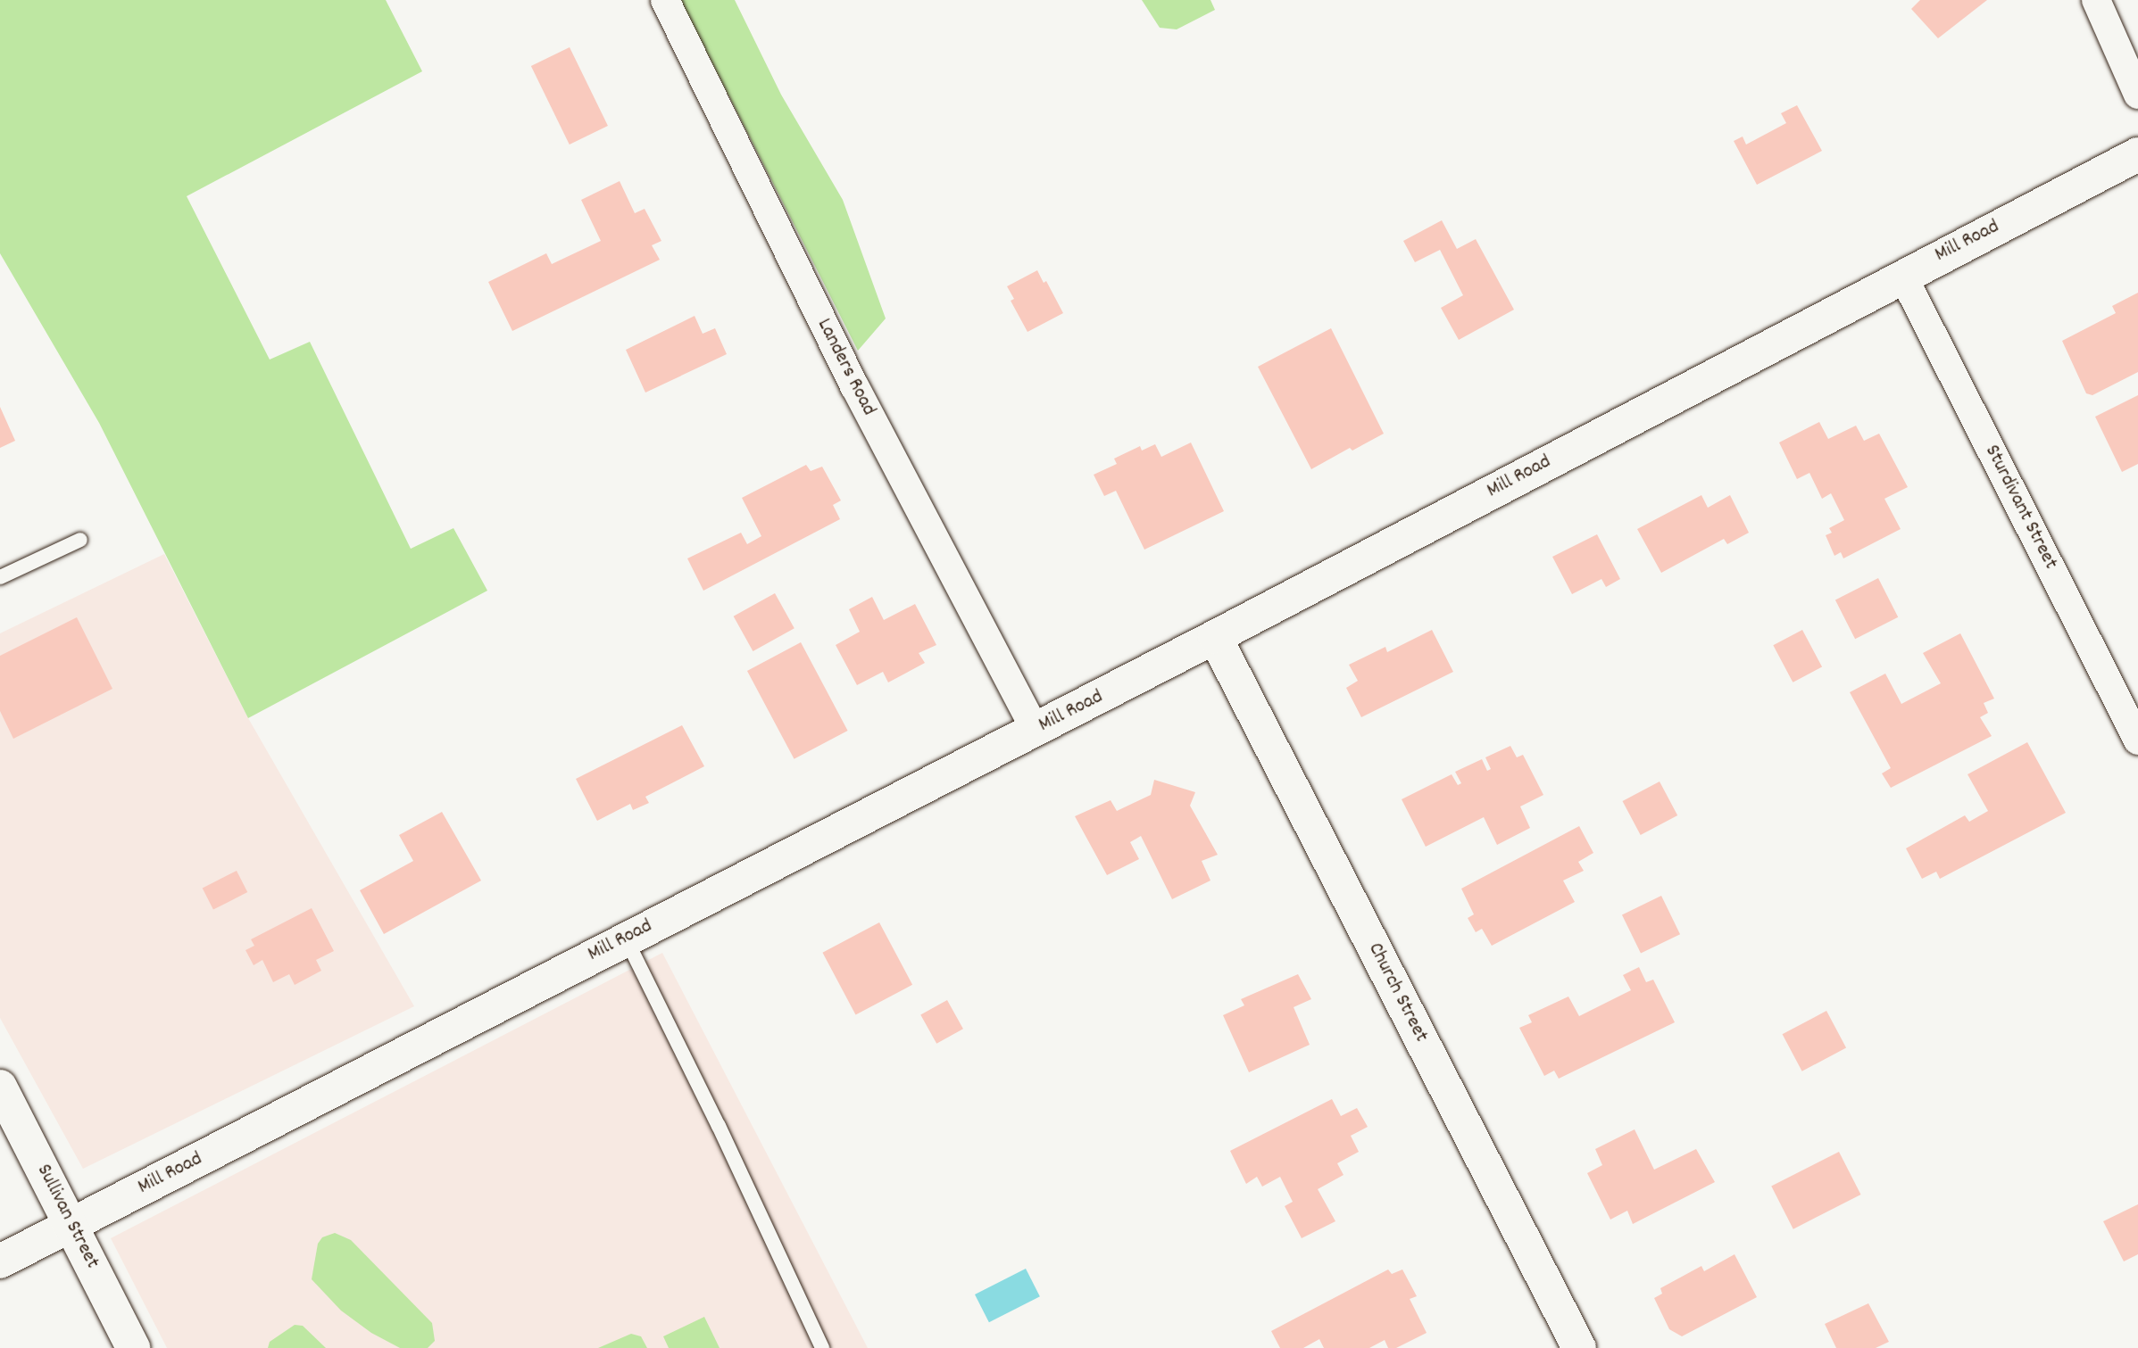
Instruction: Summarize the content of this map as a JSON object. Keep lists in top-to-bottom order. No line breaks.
{"streets":{"street":["Mill Road","Landers Road","Sturdivant Street","Church Street","Sullivan Street"]},"crossings":[["Mill Road","Landers Road"],["Mill Road","Sturdivant Street"],["Mill Road","Church Street"],["Mill Road","Sullivan Street"]]}
